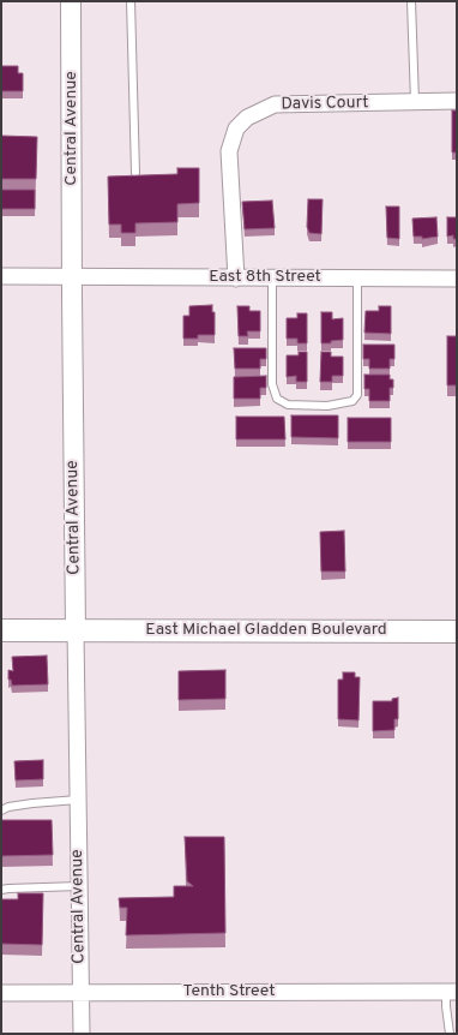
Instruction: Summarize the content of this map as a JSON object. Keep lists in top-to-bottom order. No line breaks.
{"streets":{"main road":["East Michael Gladden Boulevard"],"street":["Davis Court","Central Avenue","East 8th Street","Tenth Street"]},"crossings":[["Davis Court","East 8th Street"],["Central Avenue","East 8th Street"],["Central Avenue","East Michael Gladden Boulevard"],["Central Avenue","Tenth Street"]]}
